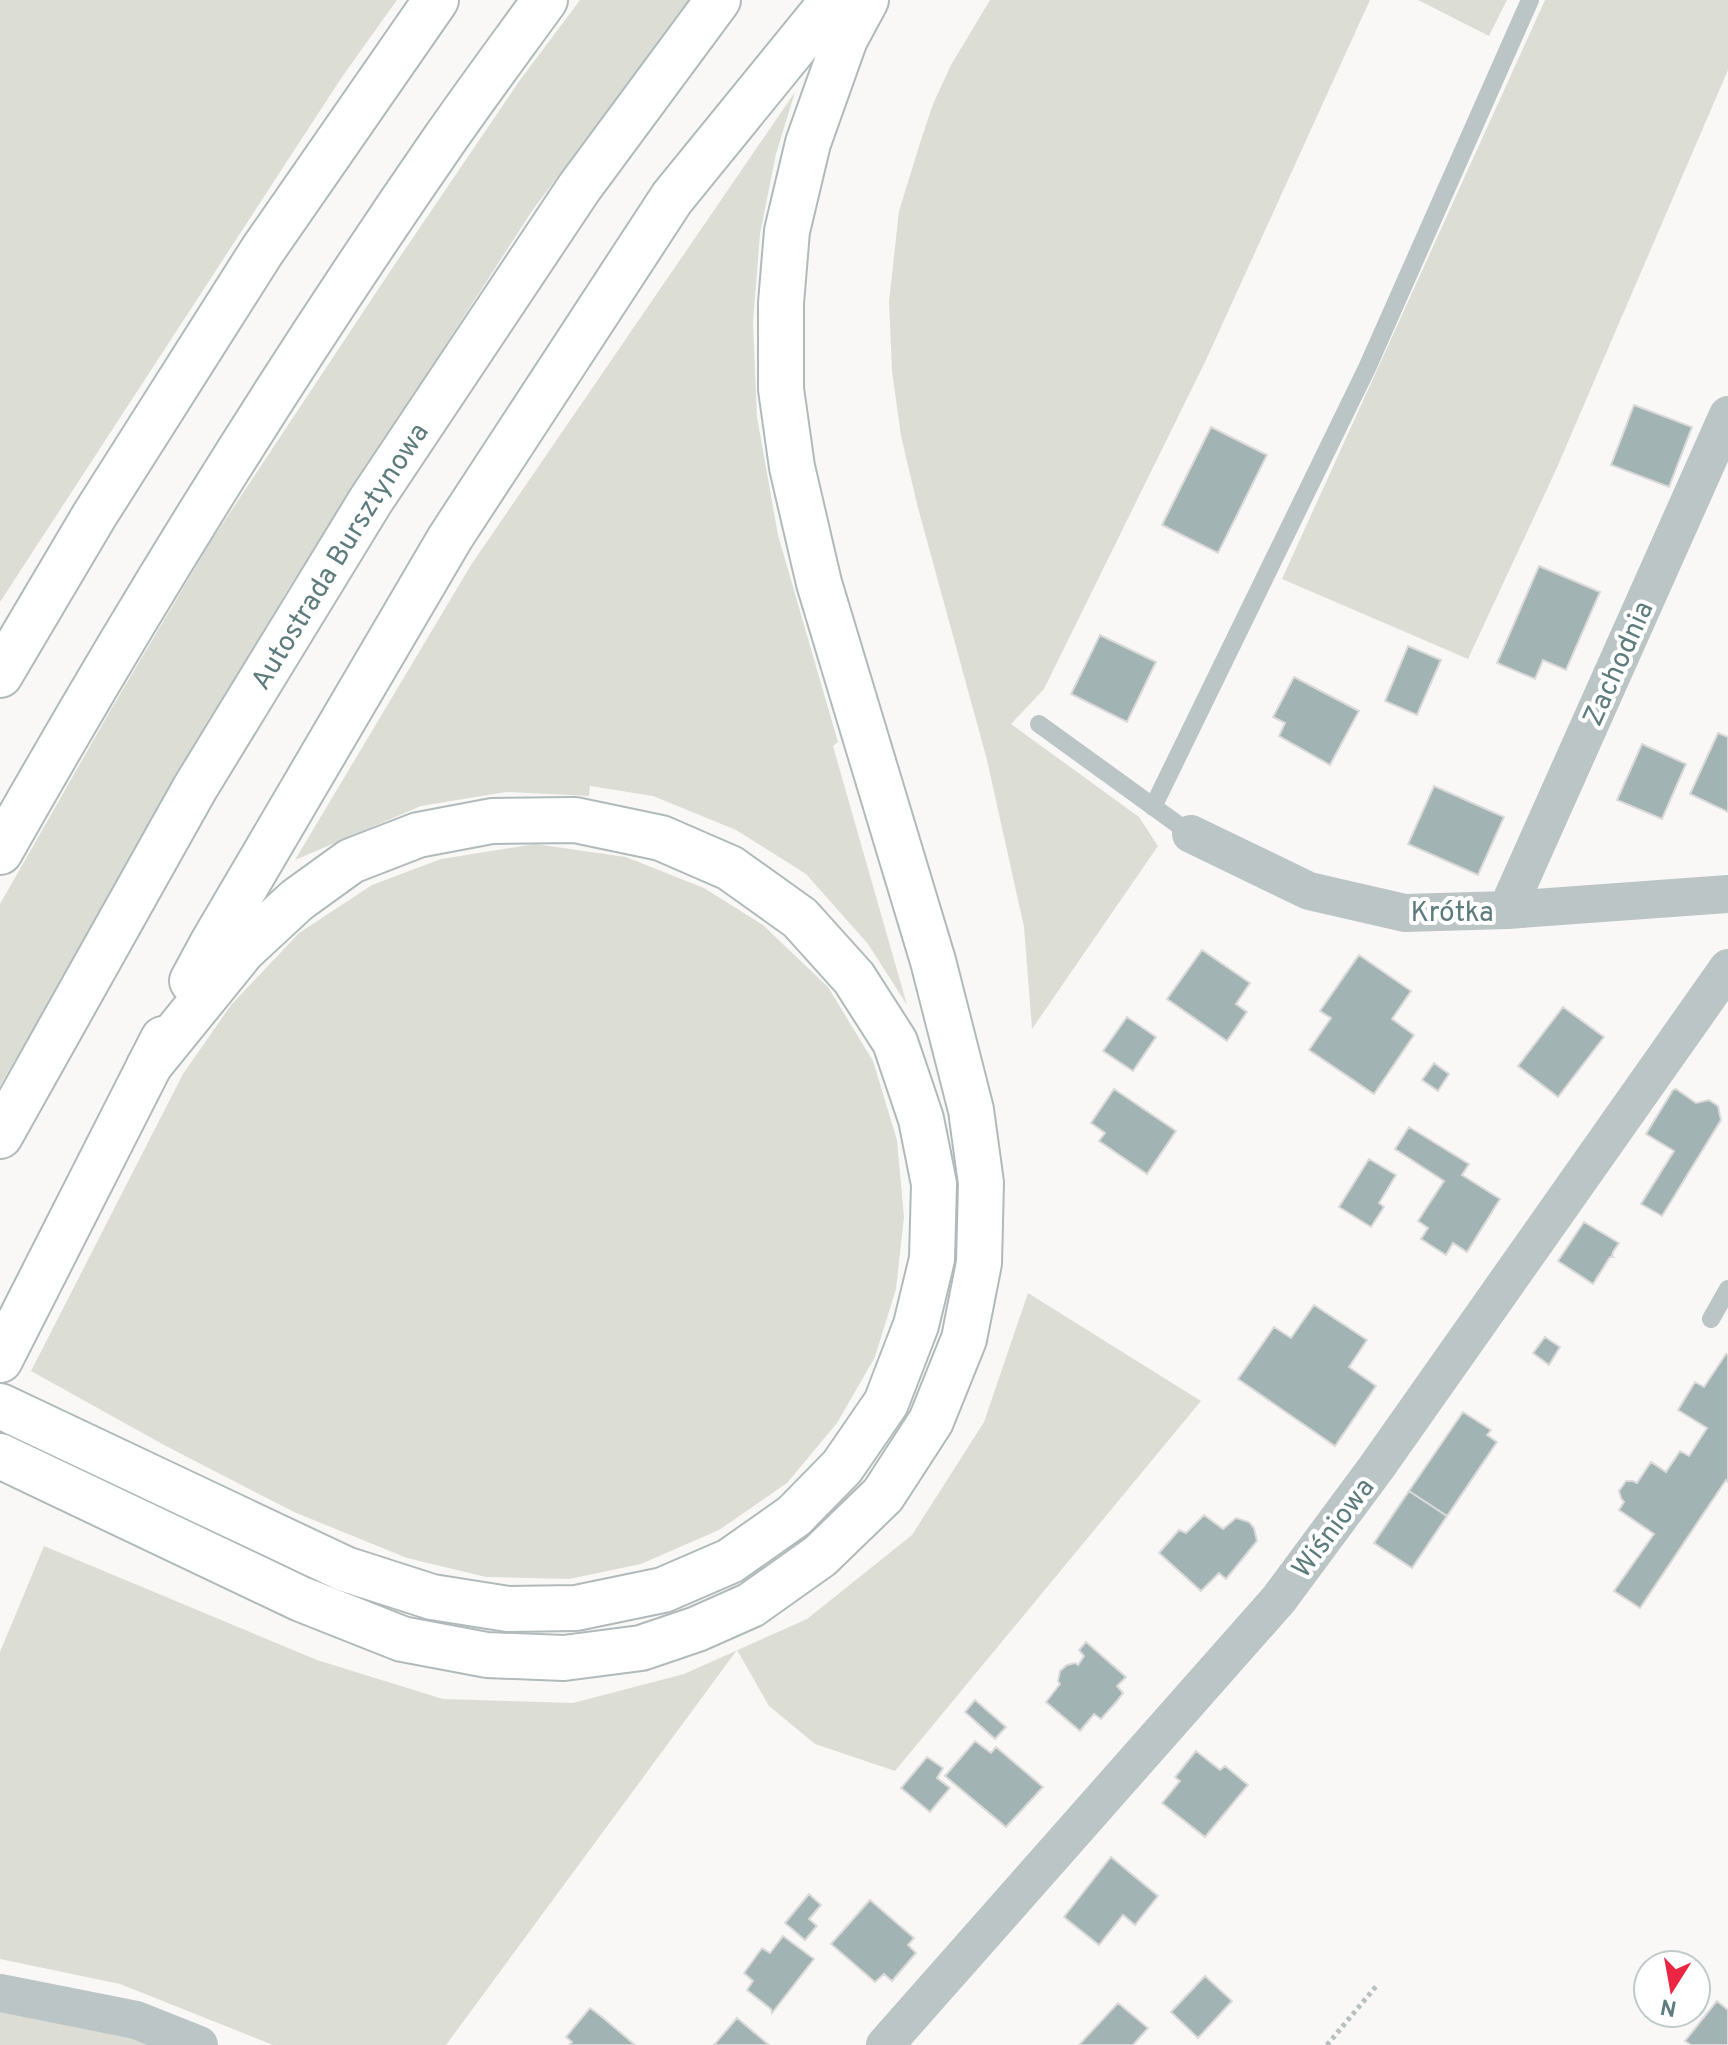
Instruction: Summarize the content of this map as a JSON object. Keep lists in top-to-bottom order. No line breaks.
{"streets":{"highway":["Autostrada Bursztynowa"],"street":["Zachodnia","Krótka","Wiśniowa"]},"crossings":[["Zachodnia","Krótka"]],"north":"bottom"}
